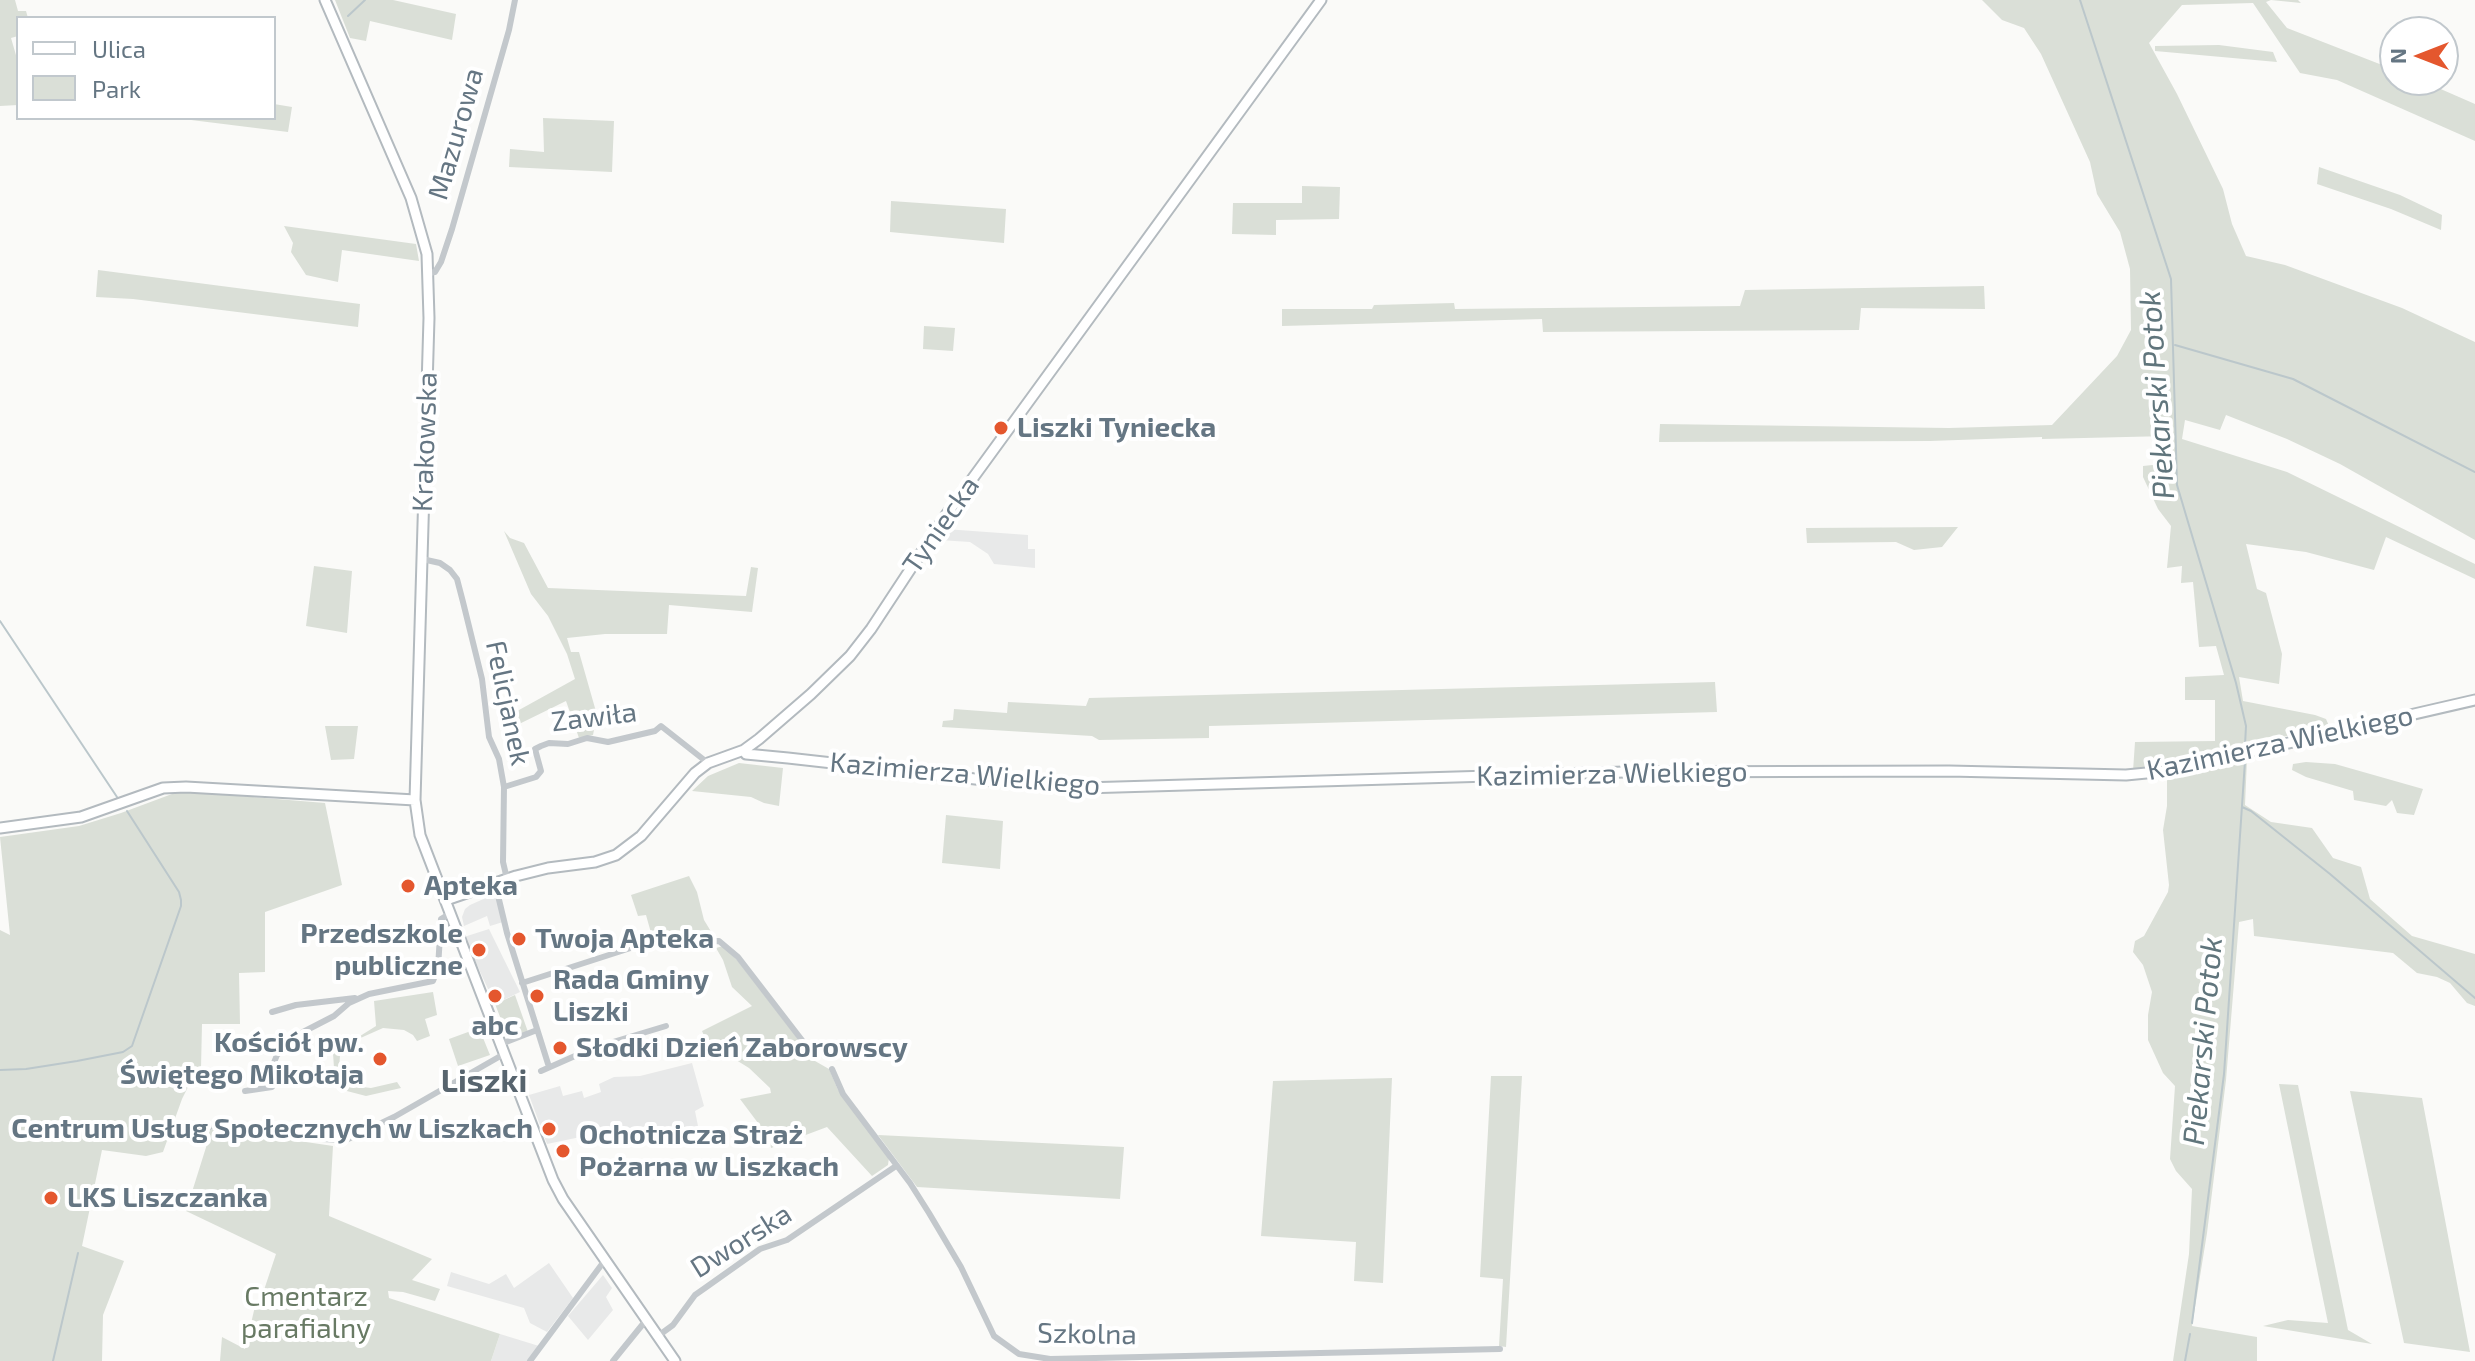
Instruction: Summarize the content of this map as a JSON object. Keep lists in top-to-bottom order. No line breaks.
{"streets":{"street":["Mazurowa","Krakowska","Tyniecka","Felicjanek","Zawiła","Kazimierza Wielkiego","Dworska","Szkolna"]},"crossings":[["Mazurowa","Krakowska"],["Krakowska","Tyniecka"],["Krakowska","Felicjanek"],["Krakowska","Dworska"],["Tyniecka","Felicjanek"],["Tyniecka","Zawiła"],["Tyniecka","Kazimierza Wielkiego"],["Felicjanek","Zawiła"],["Dworska","Szkolna"]],"districts":["Liszki"],"water":["Piekarski Potok"],"parks":["Cmentarz parafialny"],"places":["Liszki Tyniecka","Apteka","Twoja Apteka","Przedszkole publiczne","abc","Rada Gminy Liszki","Słodki Dzień Zaborowscy","Kościół pw. Świętego Mikołaja","Centrum Usług Społecznych w Liszkach","Ochotnicza Straż Pożarna w Liszkach","LKS Liszczanka"],"legend":["Ulica","Park"],"north":"left"}
